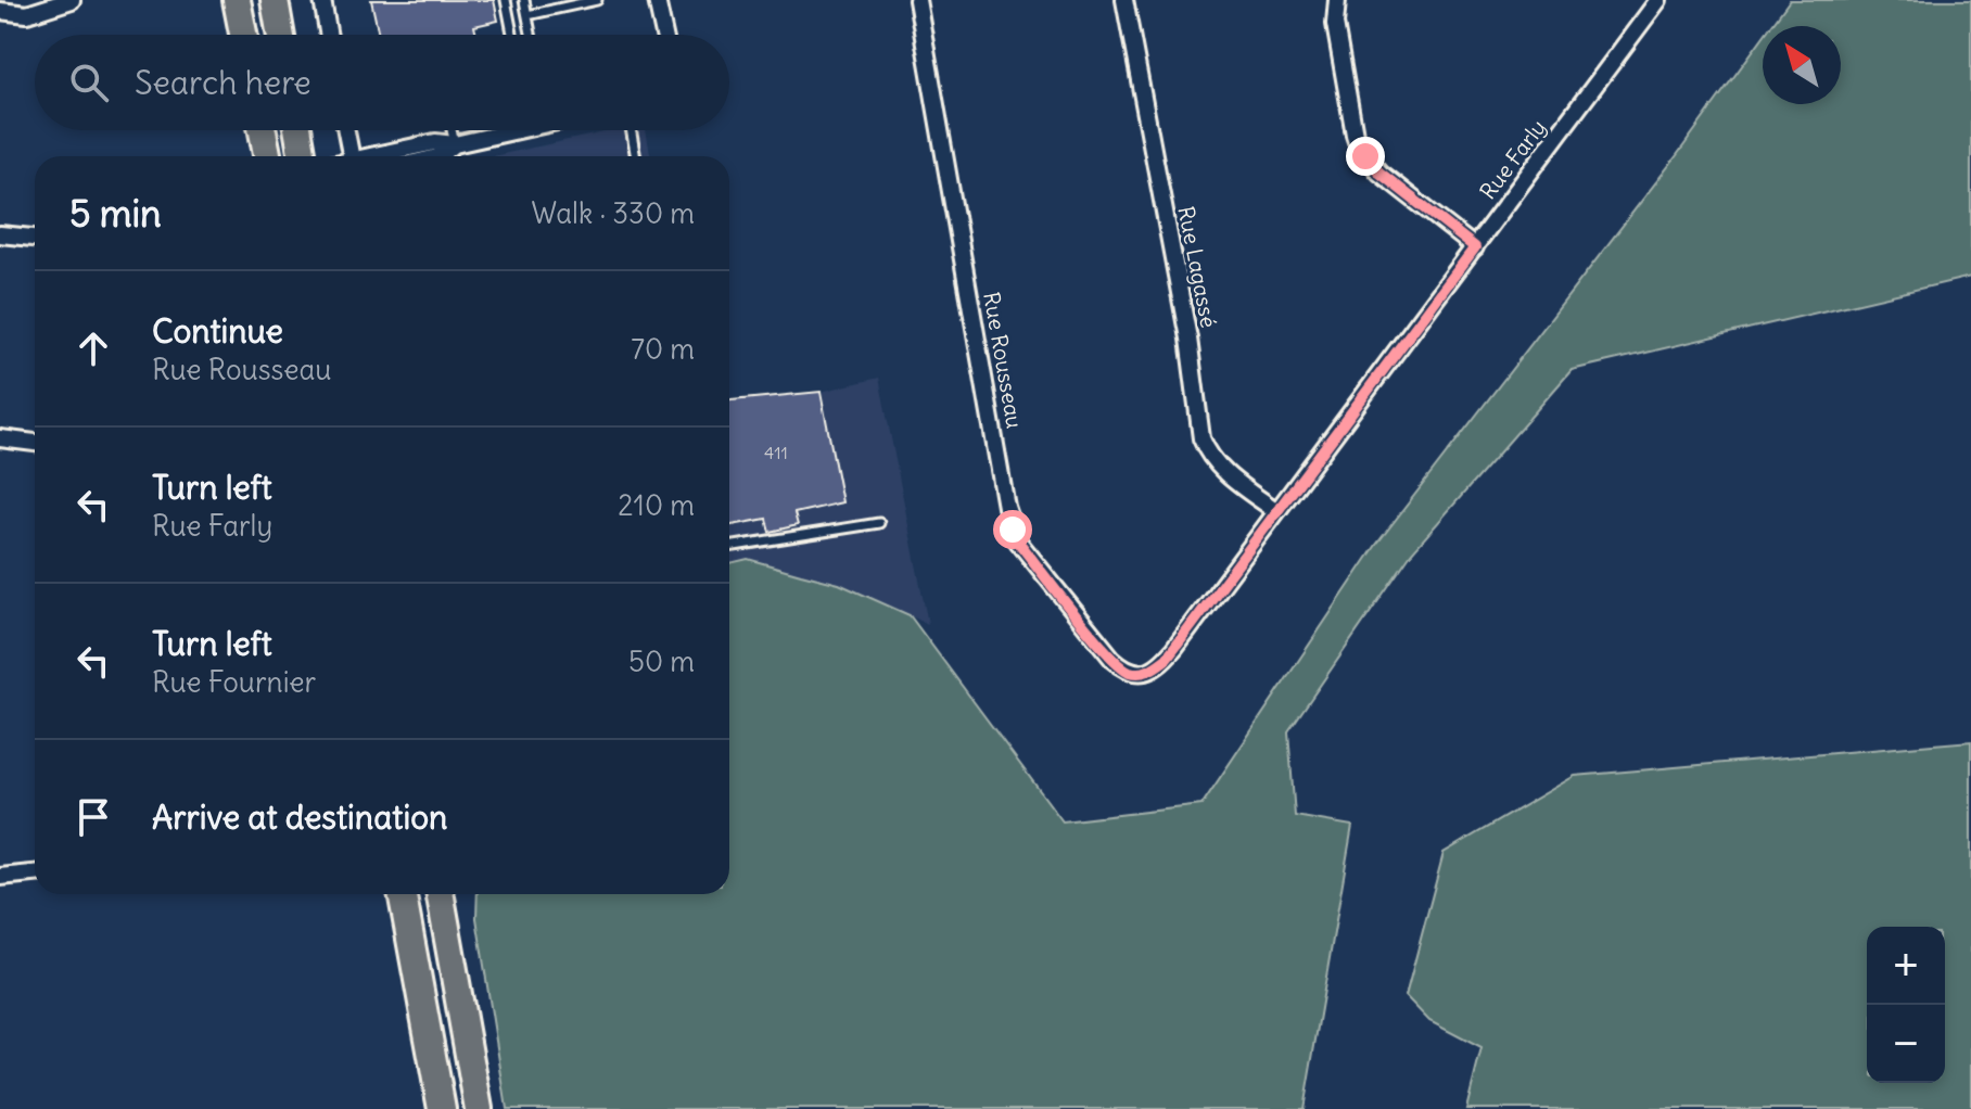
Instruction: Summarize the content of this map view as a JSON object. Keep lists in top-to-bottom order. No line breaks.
{"streets":{"street":["Rue Farly","Rue Lagassé","Rue Rousseau"]},"crossings":[["Rue Farly","Rue Lagassé"],["Rue Farly","Rue Rousseau"]],"house_numbers":["411"],"north":"top left","page":{"search":"Search here","heading":["5 min","Walk · 330 m"],"list":[["Continue","Rue Rousseau","70 m"],["Turn left","Rue Farly","210 m"],["Turn left","Rue Fournier","50 m"],"Arrive at destination"],"map_buttons":["+","−"]}}
